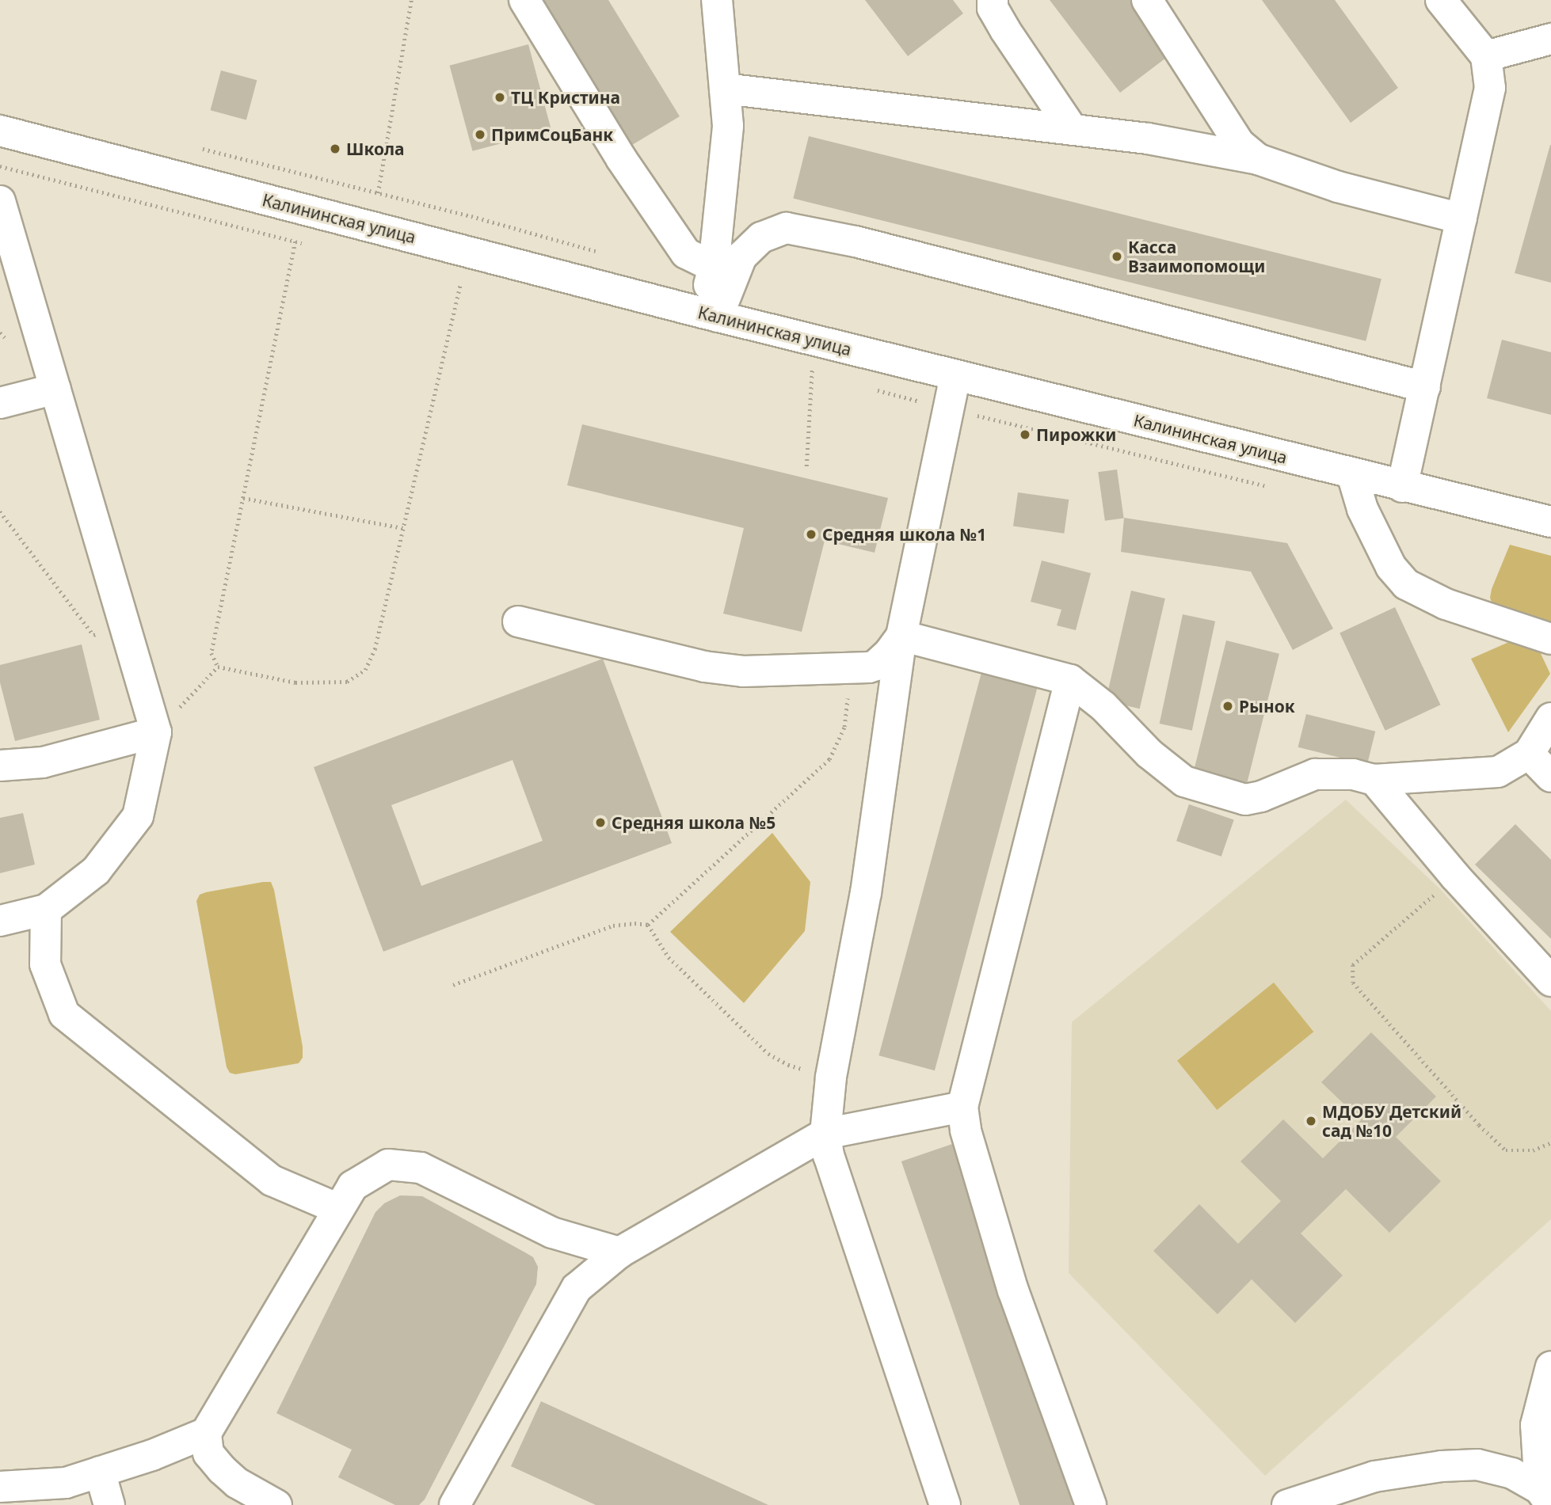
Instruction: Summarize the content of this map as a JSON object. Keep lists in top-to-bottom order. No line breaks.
{"streets":{"main road":["Калининская улица"]},"places":["ТЦ Кристина","ПримСоцБанк","Школа","Касса Взаимопомощи","Пирожки","Средняя школа №1","Рынок","Средняя школа №5","МДОБУ Детский сад №10"]}
